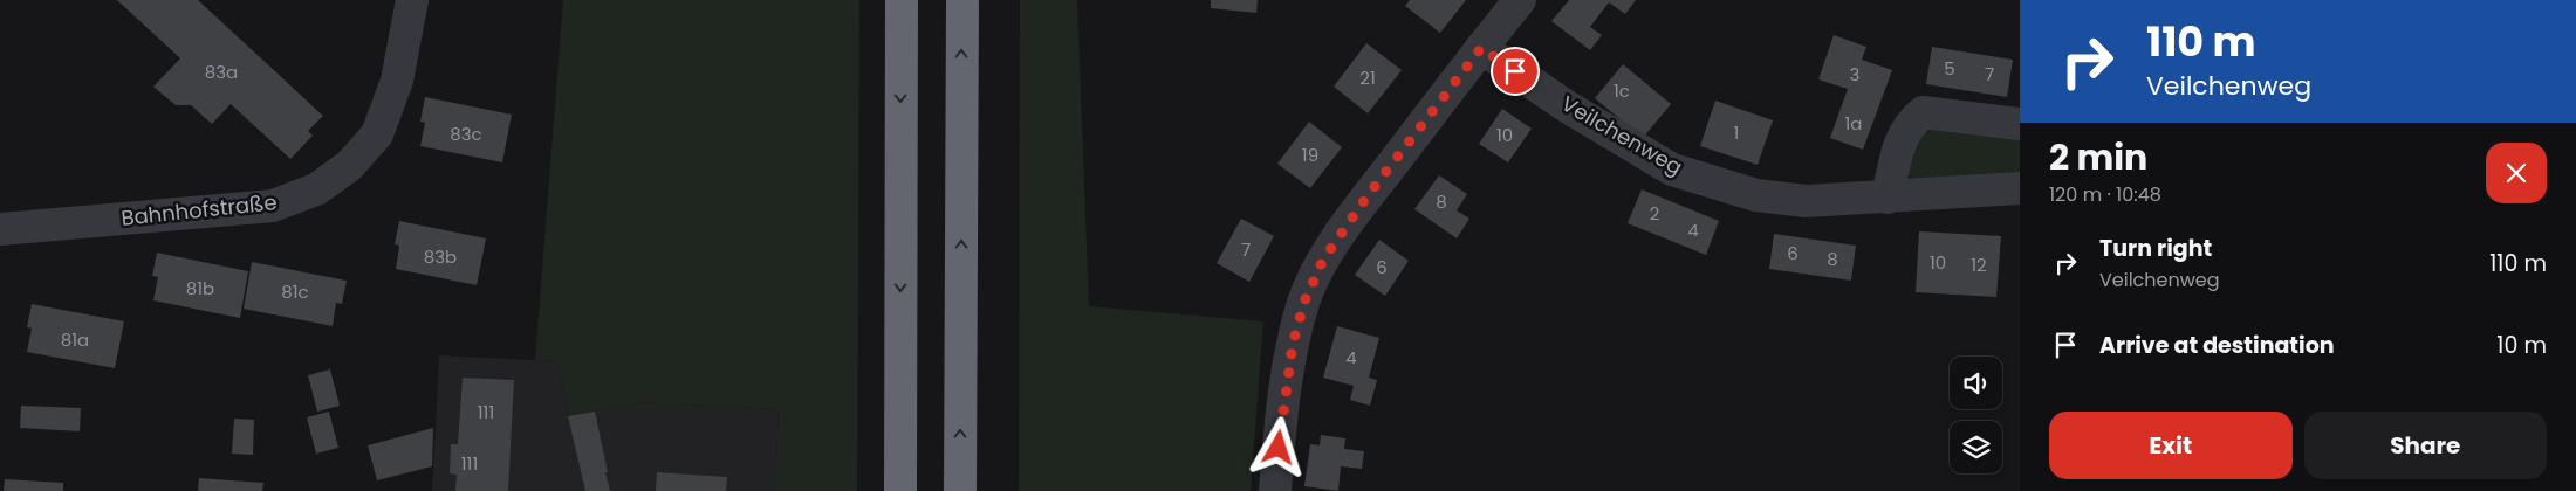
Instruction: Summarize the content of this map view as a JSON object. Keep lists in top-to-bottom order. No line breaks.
{"streets":{"street":["Veilchenweg","Bahnhofstraße"]},"house_numbers":["5","83a","3","7","21","1c","1a","1","83c","10","19","8","2","4","7","6","83b","8","10","12","6","81b","81c","81a","4","111","111"],"page":{"turn":["110 m","Veilchenweg"],"heading":["2 min","120 m · 10:48"],"list":[{"name":"Turn right","note":"Veilchenweg","value":"110 m"},{"name":"Arrive at destination","value":"10 m"}],"buttons":["Exit","Share"]}}
